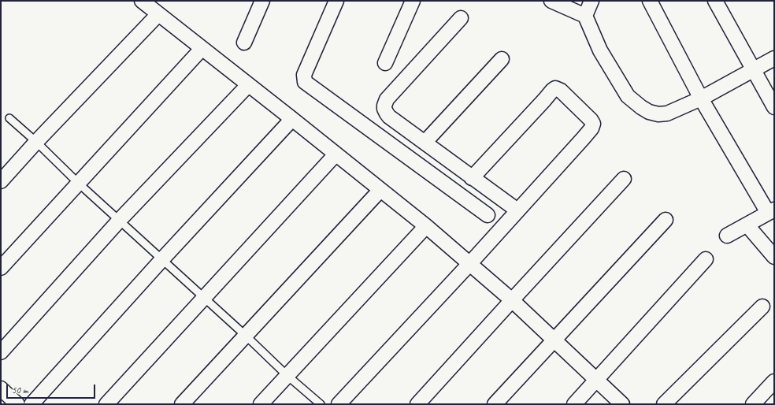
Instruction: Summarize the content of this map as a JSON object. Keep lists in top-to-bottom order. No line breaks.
{"scale_bar":"50 m"}
